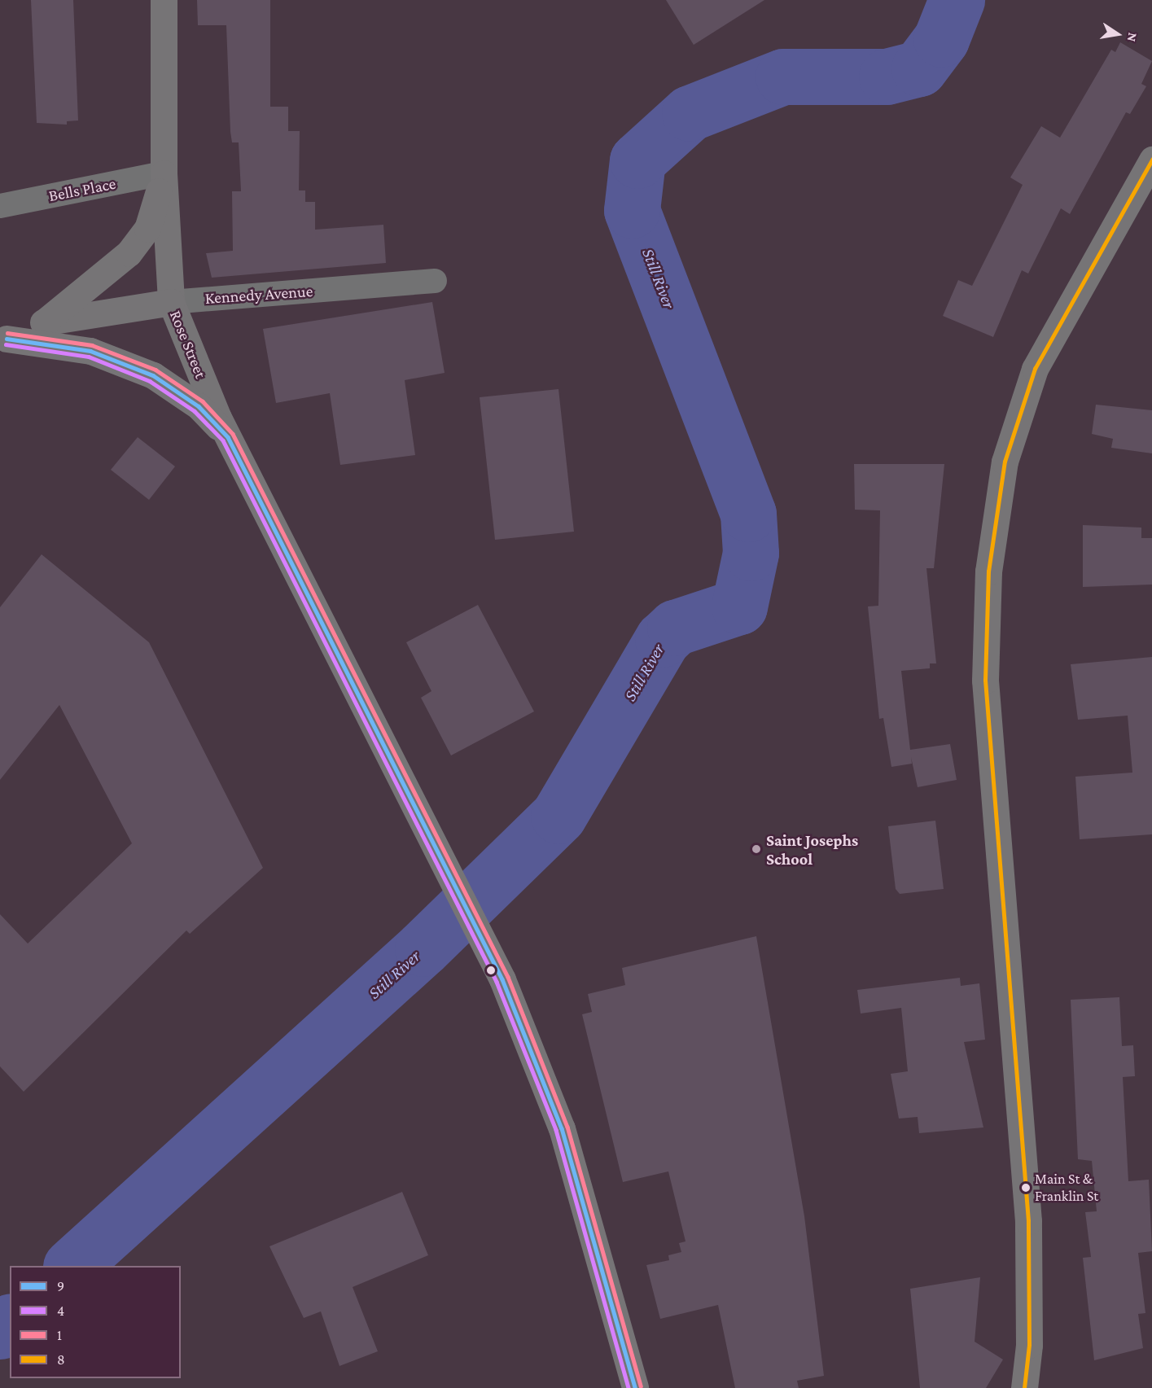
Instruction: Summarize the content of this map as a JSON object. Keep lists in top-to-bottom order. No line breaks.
{"streets":{"street":["Bells Place","Kennedy Avenue","Rose Street"]},"crossings":[["Bells Place","Rose Street"],["Kennedy Avenue","Rose Street"]],"water":["Still River"],"places":["Saint Josephs School","Main St & Franklin St"],"lines":["transit line 8","transit line 1","transit line 9","transit line 4"],"legend":["9","4","1","8"],"north":"right"}
